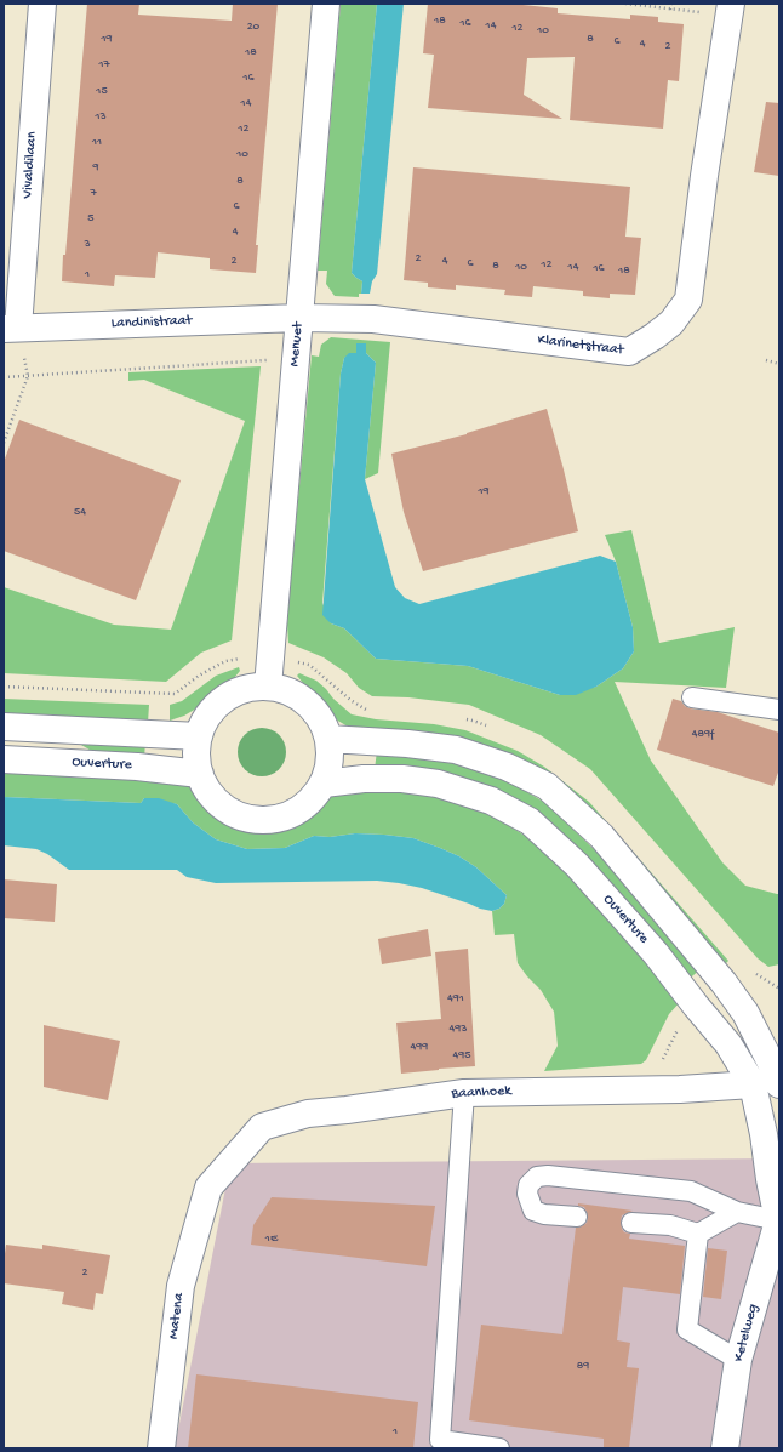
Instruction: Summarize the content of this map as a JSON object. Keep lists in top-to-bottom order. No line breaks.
{"streets":{"street":["Vivaldilaan","Landinistraat","Menuet","Klarinetstraat","Ouverture","Baanhoek","Matena","Ketelweg"]},"crossings":[["Vivaldilaan","Landinistraat"],["Landinistraat","Menuet"],["Landinistraat","Klarinetstraat"],["Menuet","Klarinetstraat"],["Menuet","Ouverture"],["Ouverture","Baanhoek"],["Ouverture","Ketelweg"],["Baanhoek","Matena"]],"house_numbers":["18","16","14","20","12","10","19","8","6","4","2","18","17","16","15","14","13","12","11","10","9","8","7","6","5","4","3","2","2","4","6","12","8","10","14","16","18","1","19","54","489f","491","493","499","495","1E","2","89","1"]}
